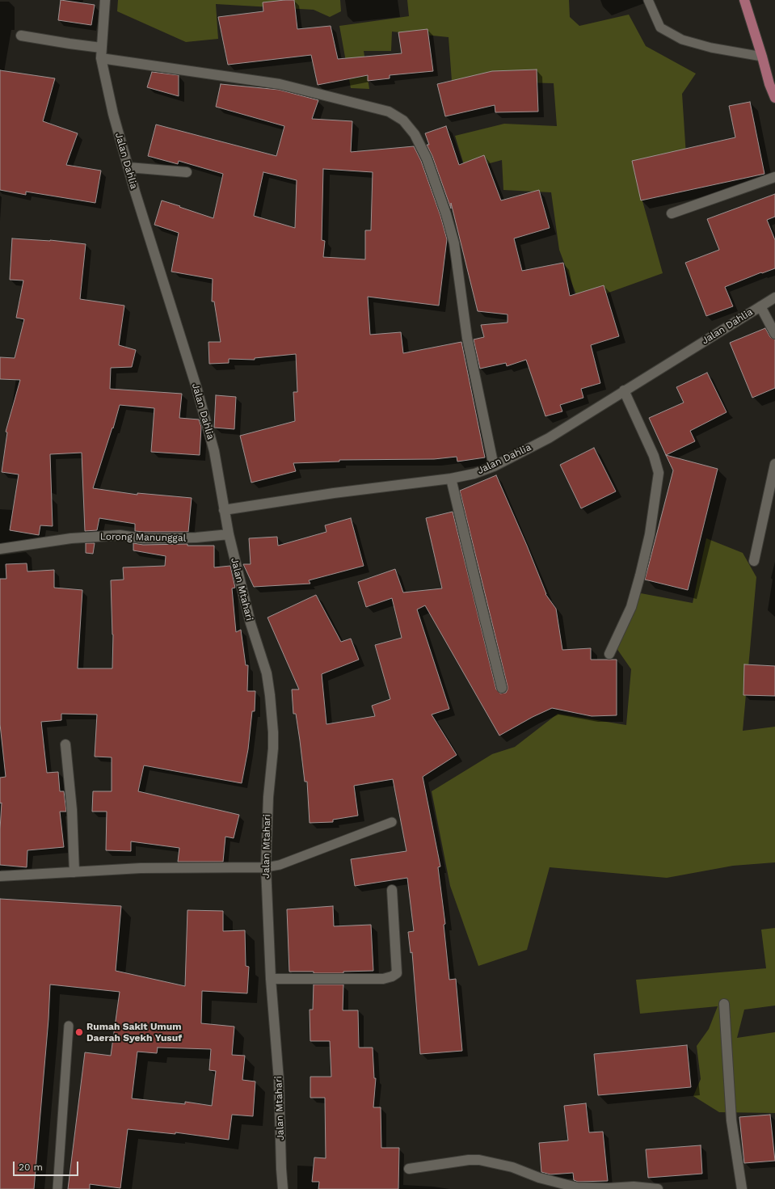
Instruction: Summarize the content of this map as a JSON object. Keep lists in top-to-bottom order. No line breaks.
{"streets":{"street":["Jalan Dahlia","Lorong Manunggal","Jalan Mtahari"]},"crossings":[["Jalan Dahlia","Jalan Mtahari"],["Lorong Manunggal","Jalan Mtahari"]],"places":["Rumah Sakit Umum Daerah Syekh Yusuf"],"scale_bar":"20 m"}
